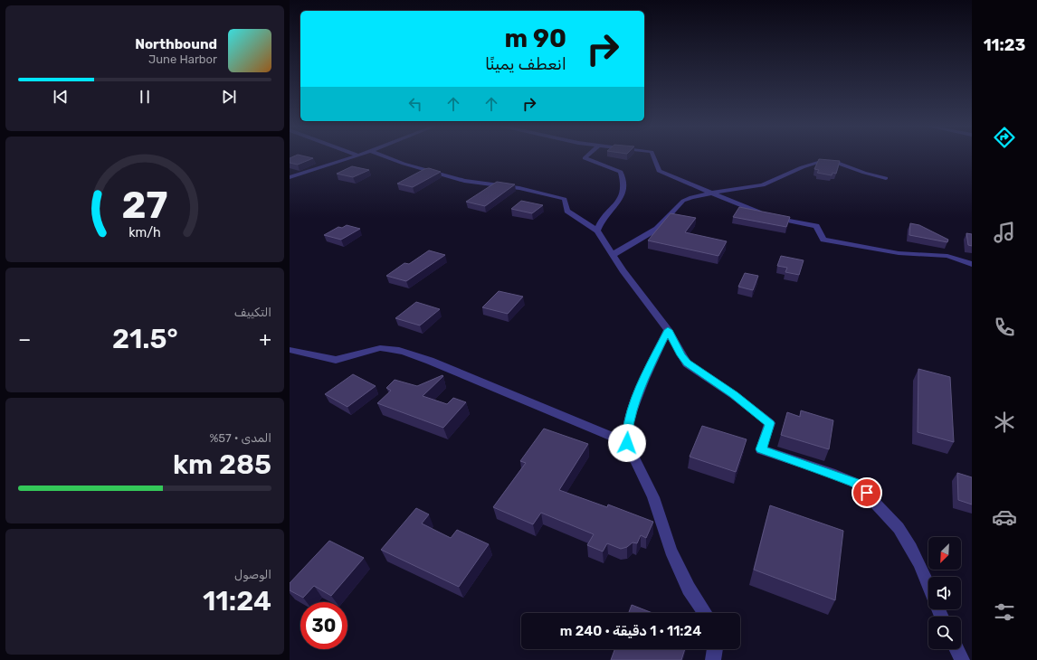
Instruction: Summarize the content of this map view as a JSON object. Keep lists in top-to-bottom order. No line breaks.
{"north":"bottom left","page":{"tabs":"11:23","turn":["90 m","انعطف يمينًا"],"song":["Northbound","June Harbor"],"tile":["التكييف",["المدى · 57%","285 km"],["الوصول","11:24"]],"heat":["−","21.5°","+"],"limit":"30","trip":"11:24 · 1 دقيقة · 240 m","gauge":["27","km/h"]}}
